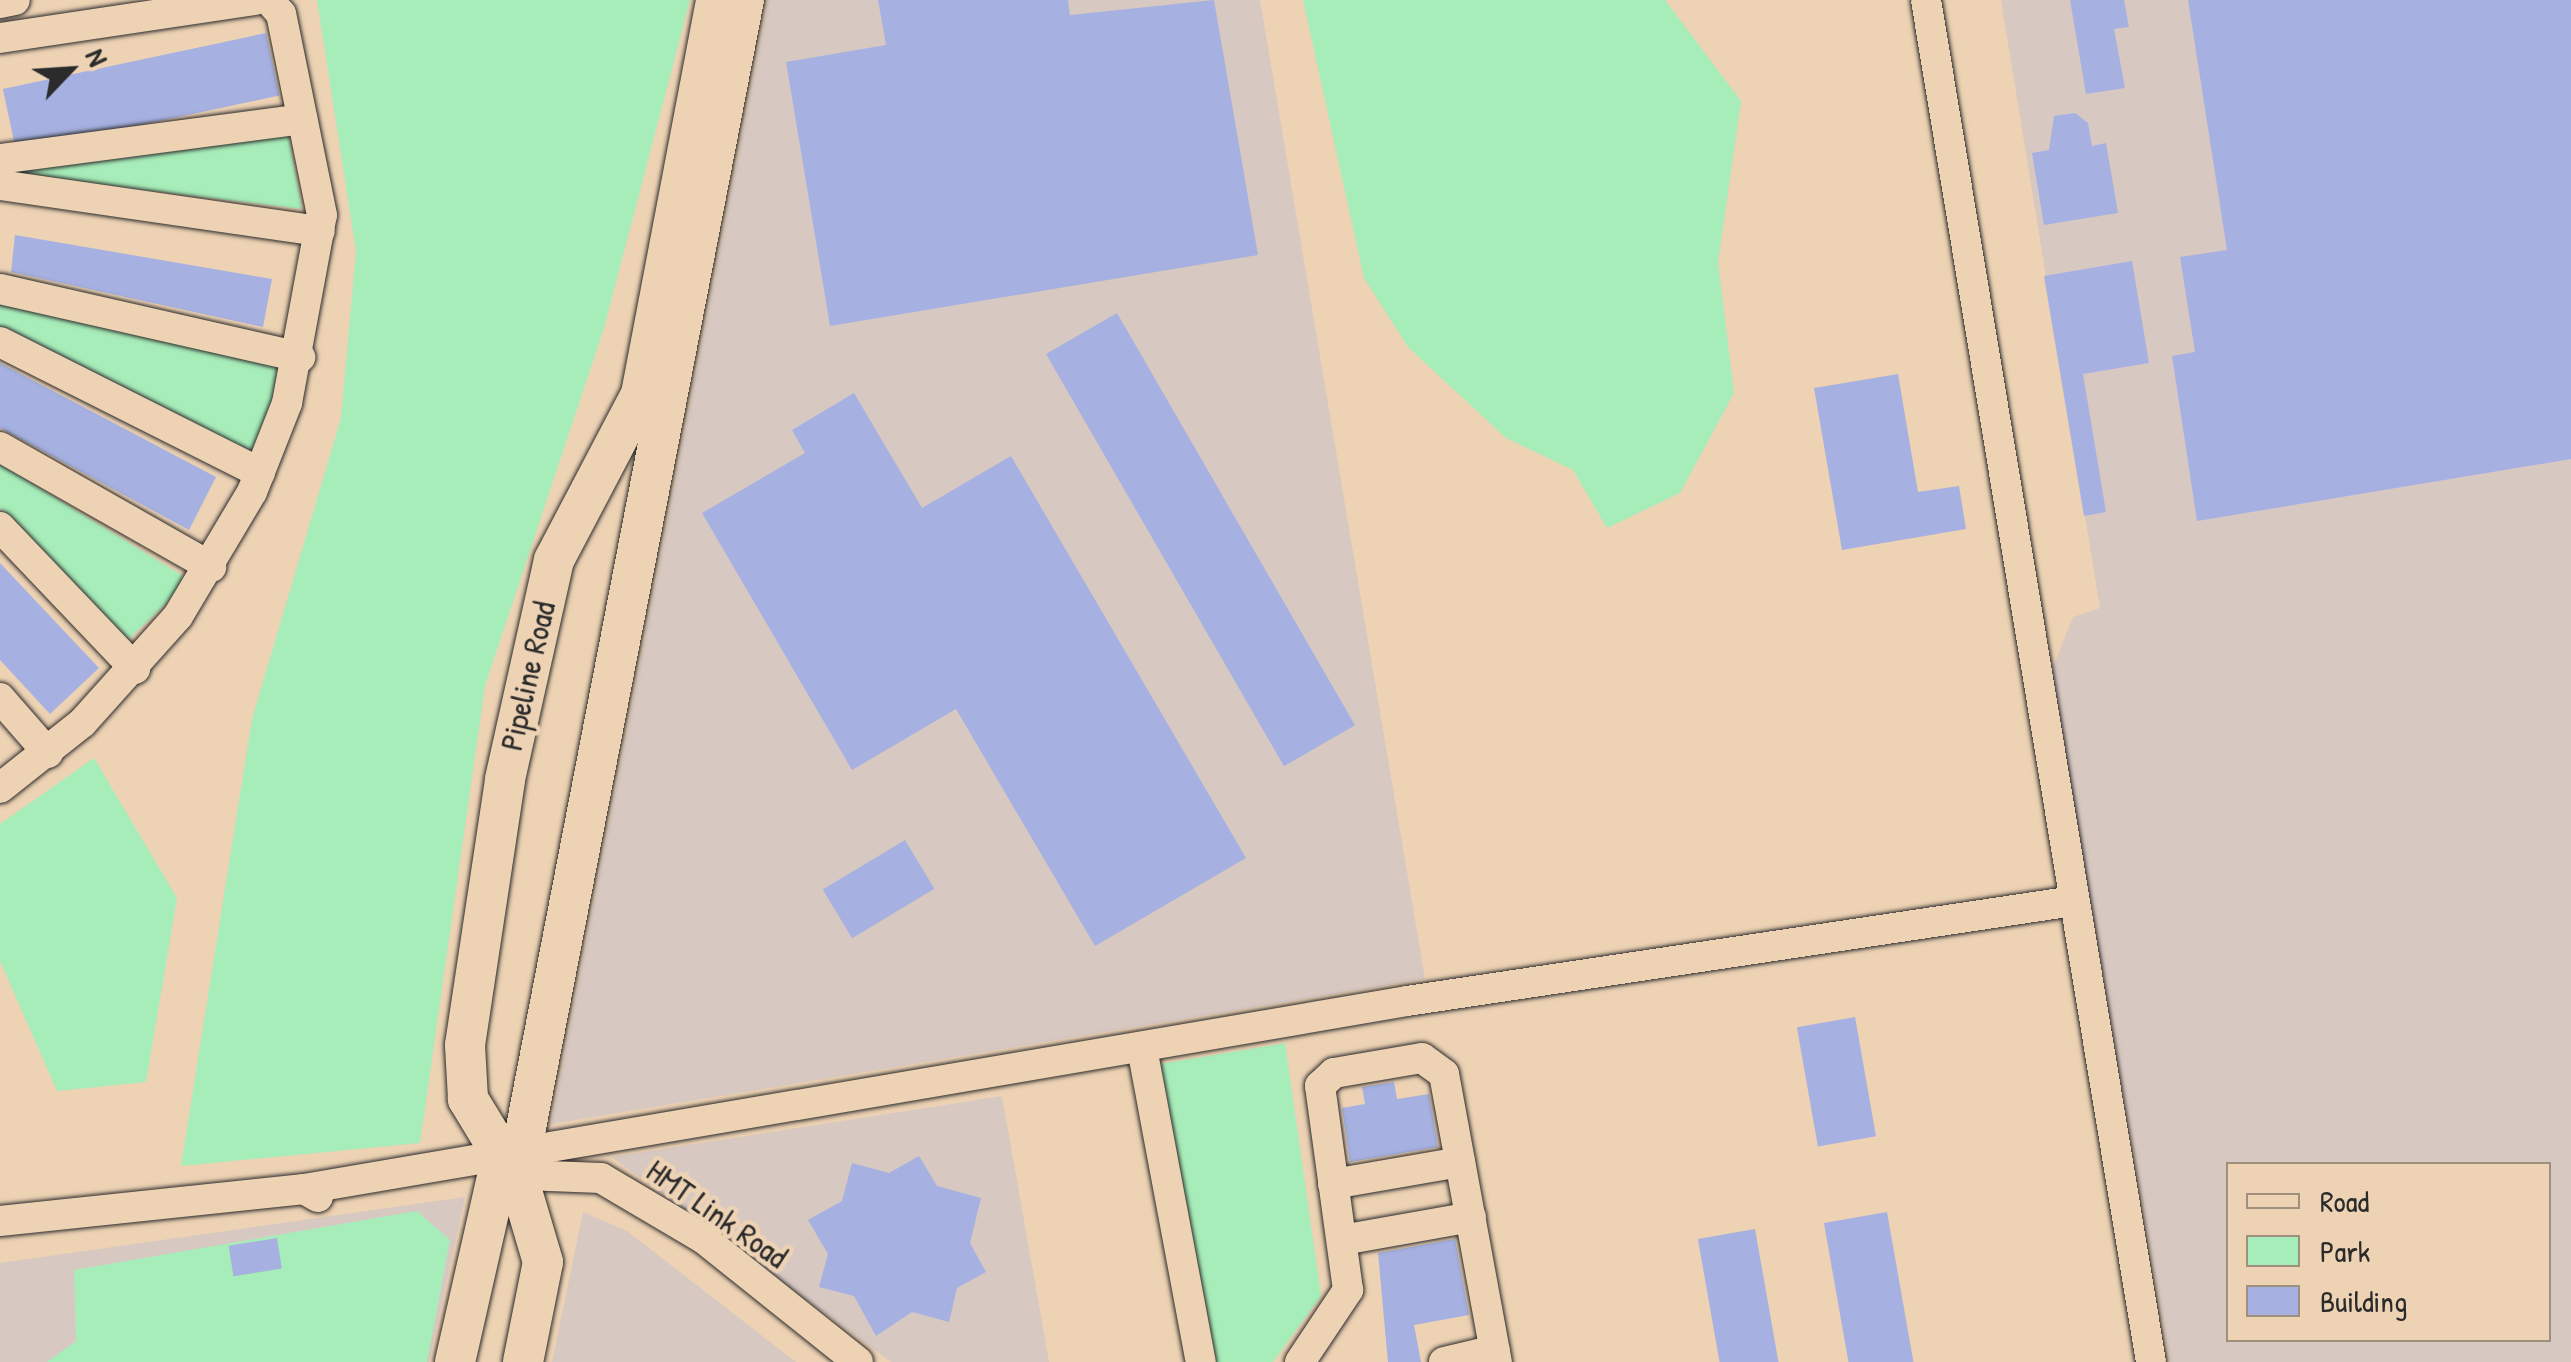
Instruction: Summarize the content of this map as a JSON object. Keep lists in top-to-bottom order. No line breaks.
{"streets":{"main road":["Pipeline Road"],"street":["HMT Link Road"]},"crossings":[["Pipeline Road","HMT Link Road"]],"legend":["Road","Park","Building"],"north":"top right"}
